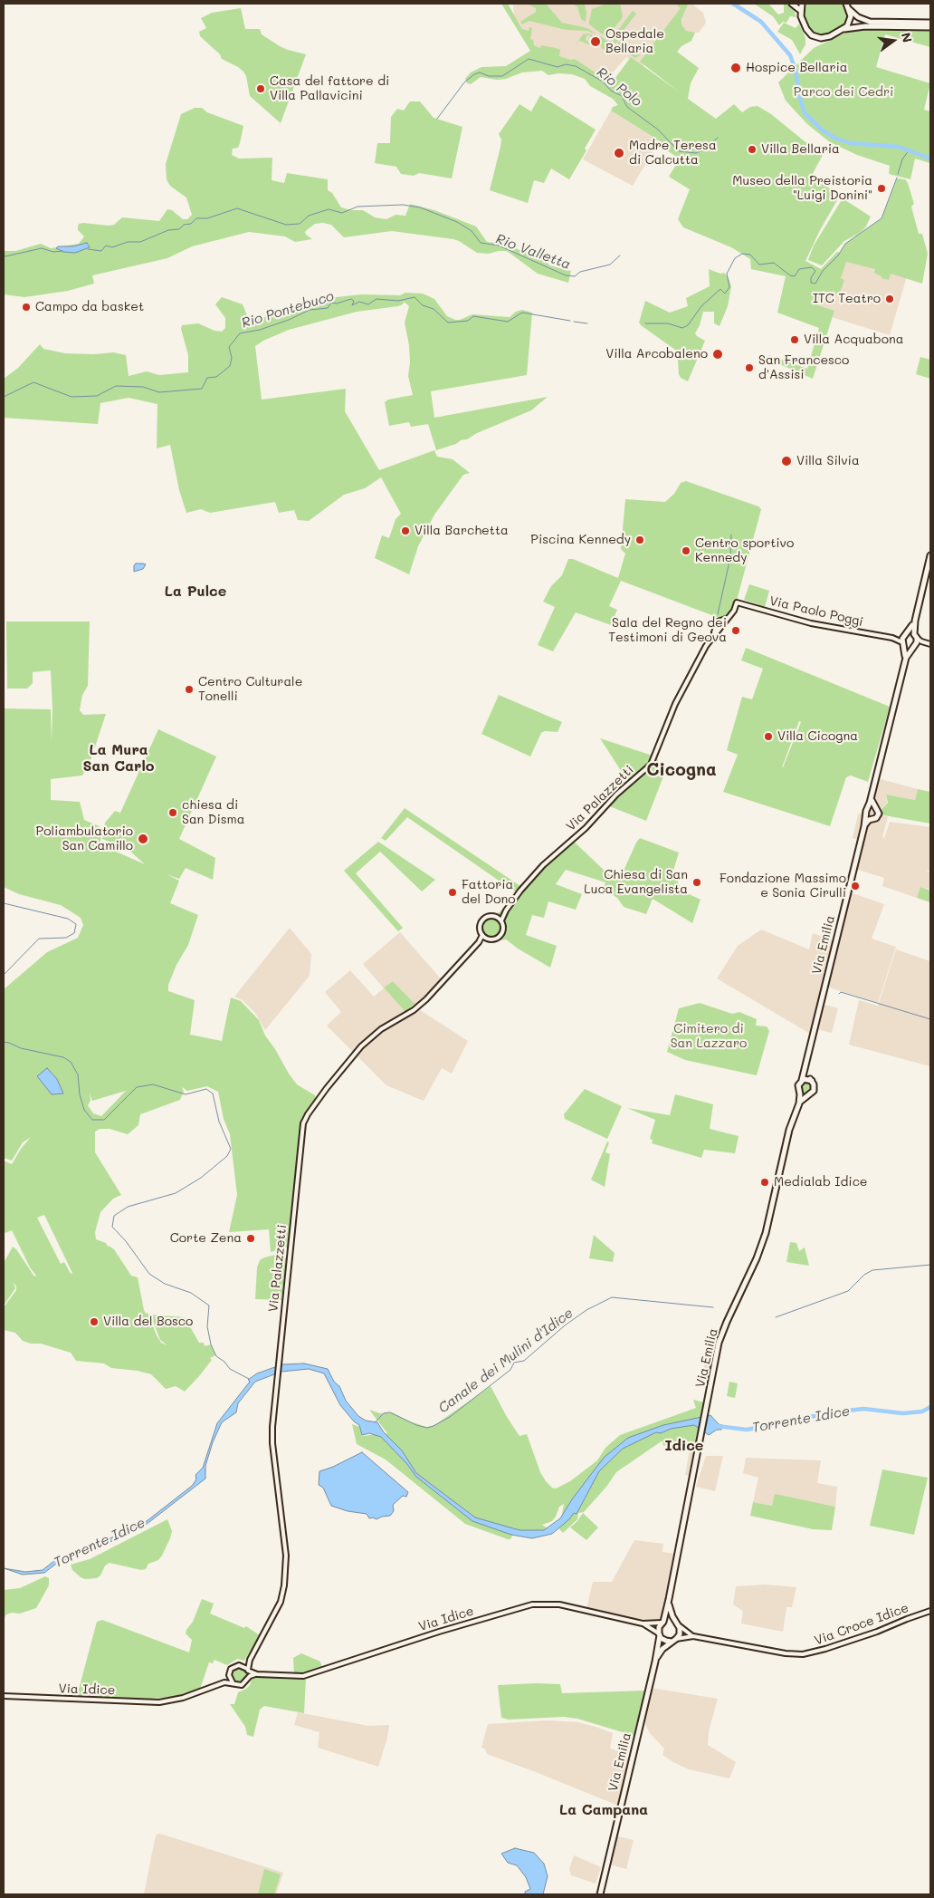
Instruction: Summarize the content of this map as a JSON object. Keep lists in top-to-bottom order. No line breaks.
{"streets":{"main road":["Via Paolo Poggi","Via Palazzetti","Via Emilia","Via Idice","Via Croce Idice"]},"crossings":[["Via Paolo Poggi","Via Palazzetti"],["Via Palazzetti","Via Idice"],["Via Emilia","Via Idice"],["Via Emilia","Via Croce Idice"],["Via Idice","Via Croce Idice"]],"districts":["La Pulce","La Mura San Carlo","Cicogna","Idice","La Campana"],"water":["Rio Polo","Rio Valletta","Rio Pontebuco","Canale dei Mulini d'Idice","Torrente Idice"],"parks":["Parco dei Cedri","Cimitero di San Lazzaro"],"places":["Ospedale Bellaria","Hospice Bellaria","Casa del fattore di Villa Pallavicini","Villa Bellaria","Madre Teresa di Calcutta","Museo della Preistoria \"Luigi Donini\"","ITC Teatro","Campo da basket","Villa Acquabona","Villa Arcobaleno","San Francesco d'Assisi","Villa Silvia","Villa Barchetta","Piscina Kennedy","Centro sportivo Kennedy","Sala del Regno dei Testimoni di Geova","Centro Culturale Tonelli","Villa Cicogna","chiesa di San Disma","Poliambulatorio San Camillo","Chiesa di San Luca Evangelista","Fondazione Massimo e Sonia Cirulli","Fattoria del Dono","Medialab Idice","Corte Zena","Villa del Bosco"],"north":"right"}
